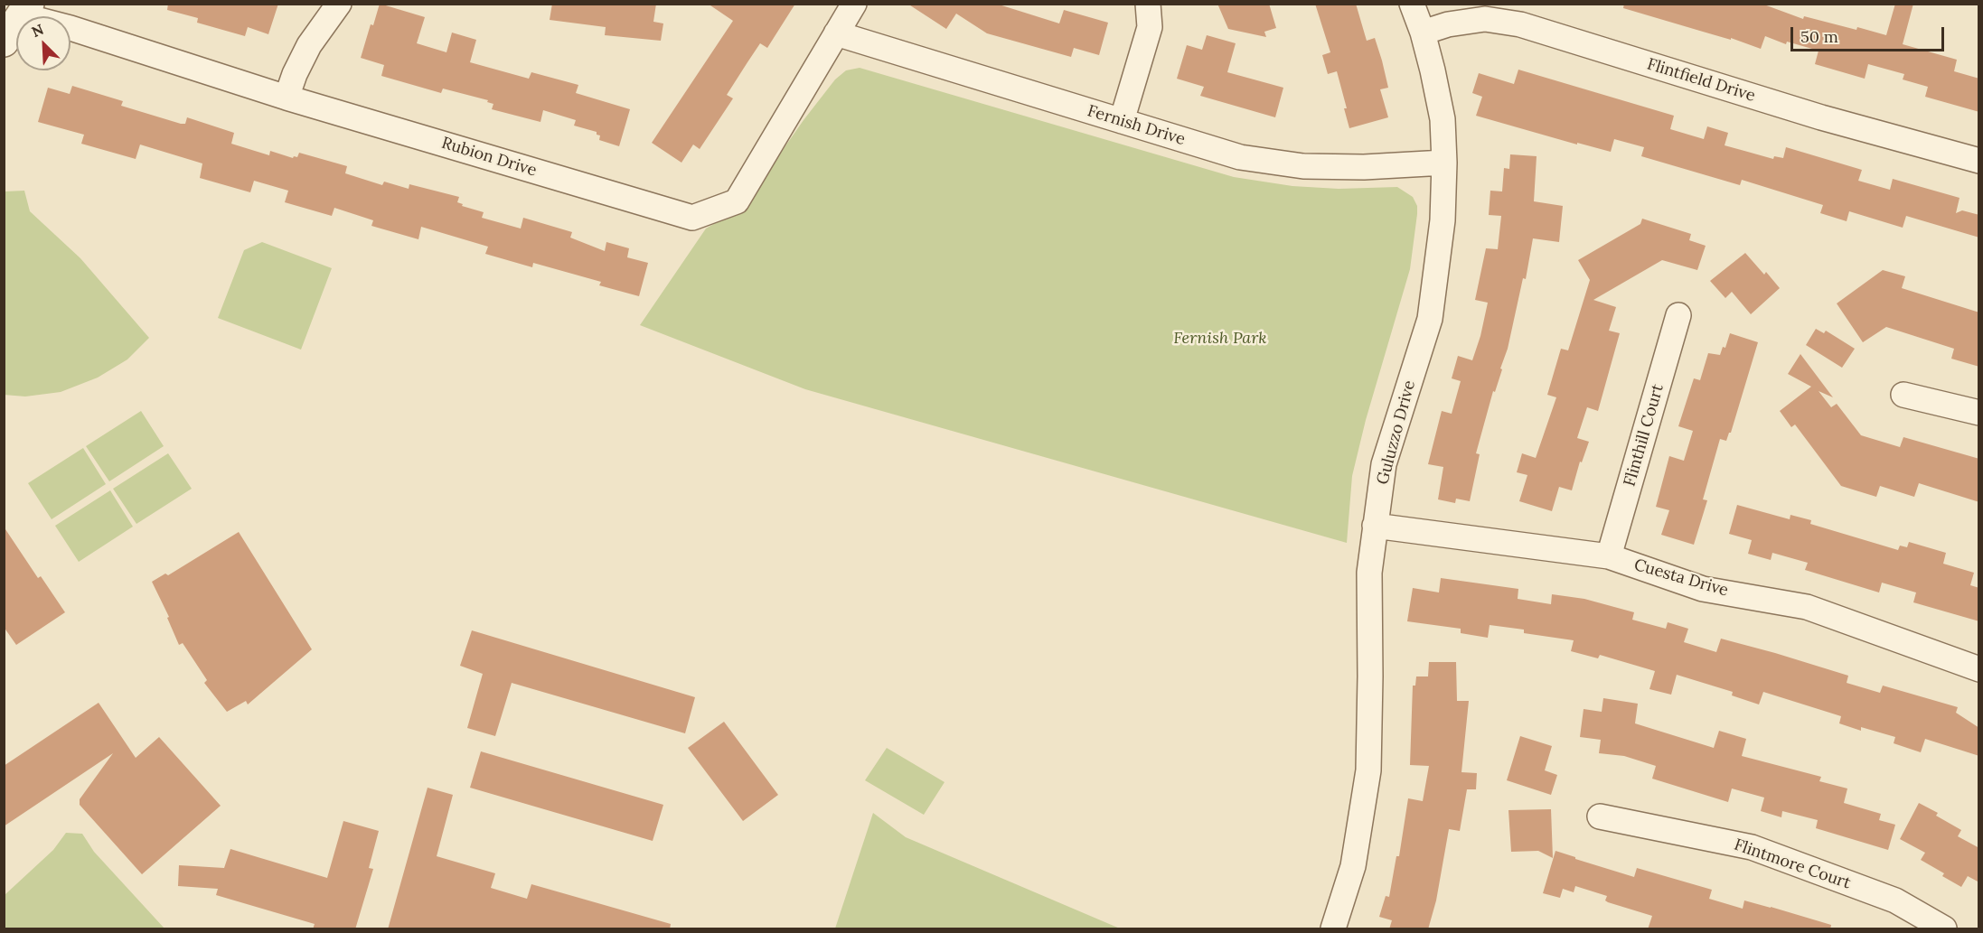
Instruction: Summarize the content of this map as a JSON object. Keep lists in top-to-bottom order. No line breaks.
{"streets":{"street":["Flintfield Drive","Fernish Drive","Rubion Drive","Guluzzo Drive","Flinthill Court","Cuesta Drive","Flintmore Court"]},"crossings":[["Flintfield Drive","Guluzzo Drive"],["Fernish Drive","Rubion Drive"],["Fernish Drive","Guluzzo Drive"],["Guluzzo Drive","Cuesta Drive"],["Flinthill Court","Cuesta Drive"]],"parks":["Fernish Park"],"scale_bar":"50 m","north":"top left"}
